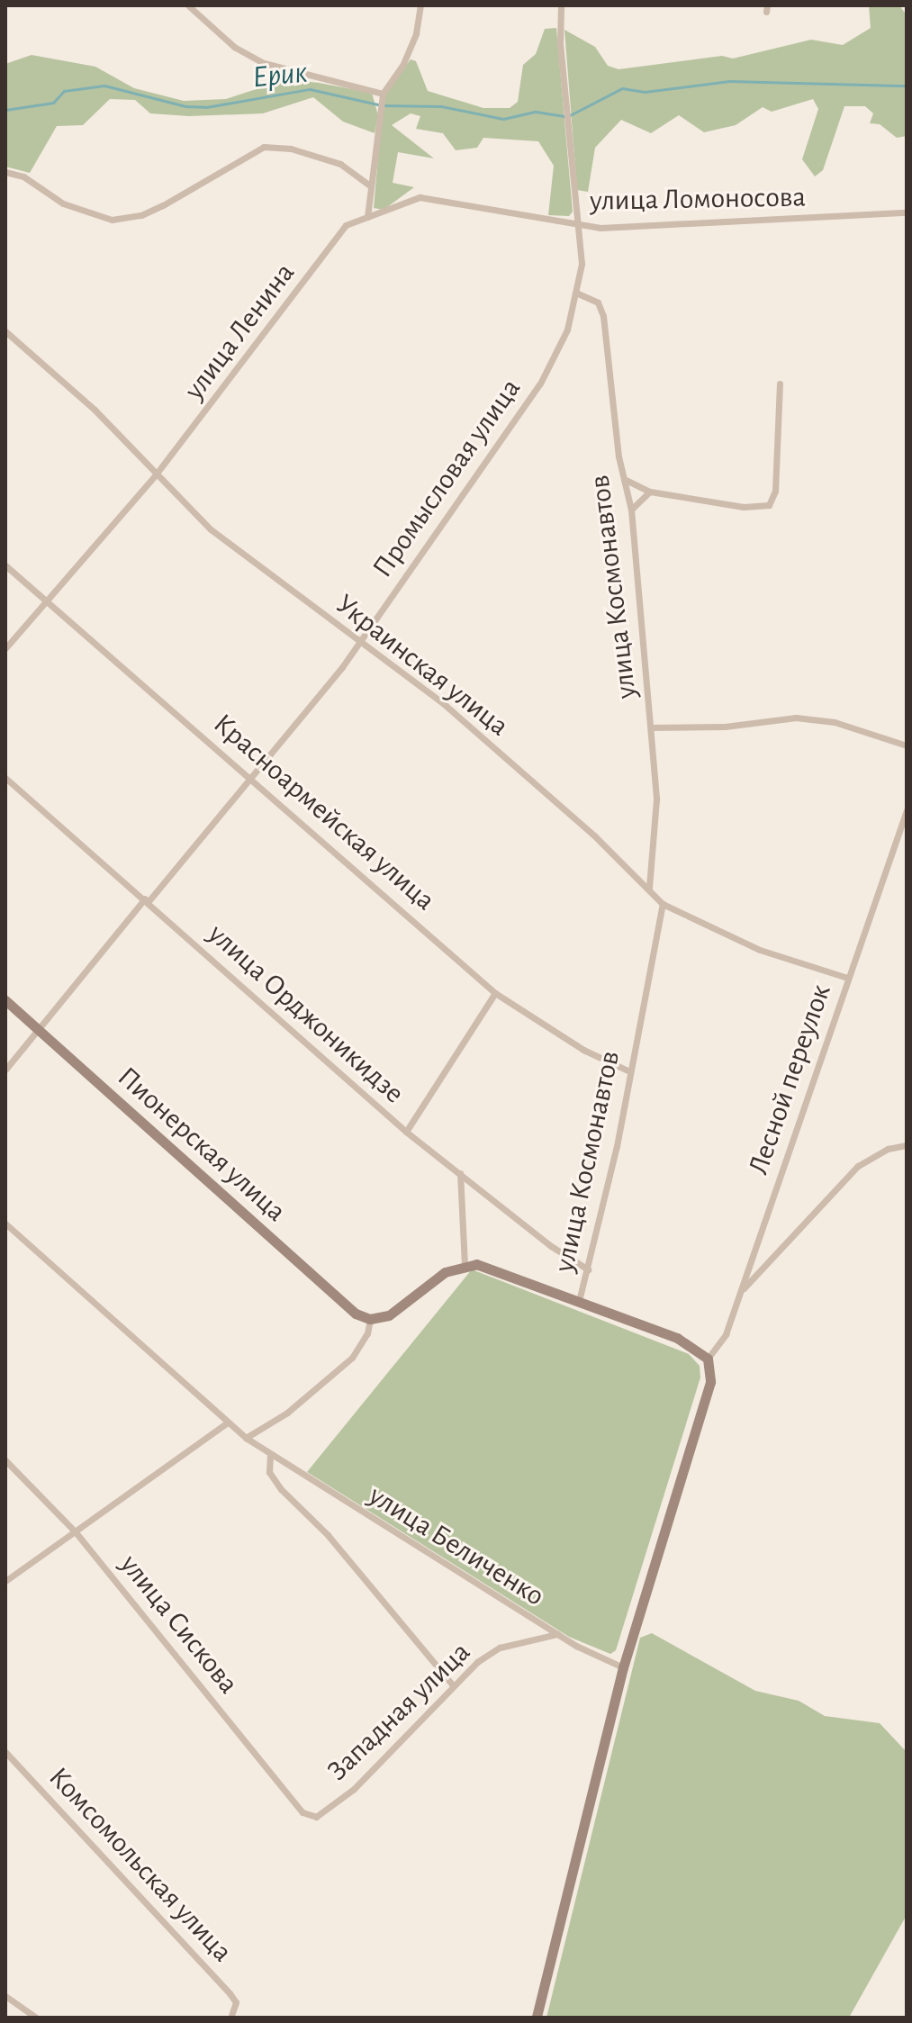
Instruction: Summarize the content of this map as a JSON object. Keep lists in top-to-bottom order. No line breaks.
{"streets":{"street":["улица Ломоносова","улица Ленина","Промысловая улица","улица Космонавтов","Украинская улица","Красноармейская улица","улица Орджоникидзе","Лесной переулок","Пионерская улица","улица Беличенко","улица Сискова","Западная улица","Комсомольская улица"]},"crossings":[["улица Ломоносова","улица Ленина"],["улица Ломоносова","Промысловая улица"],["улица Ленина","Украинская улица"],["улица Ленина","Красноармейская улица"],["Промысловая улица","улица Космонавтов"],["Промысловая улица","Украинская улица"],["Промысловая улица","Красноармейская улица"],["Промысловая улица","улица Орджоникидзе"],["Промысловая улица","Пионерская улица"],["улица Космонавтов","Украинская улица"],["улица Космонавтов","Красноармейская улица"],["улица Космонавтов","улица Орджоникидзе"],["Украинская улица","Лесной переулок"],["улица Беличенко","Западная улица"],["улица Сискова","Западная улица"]],"water":["Ерик"]}
